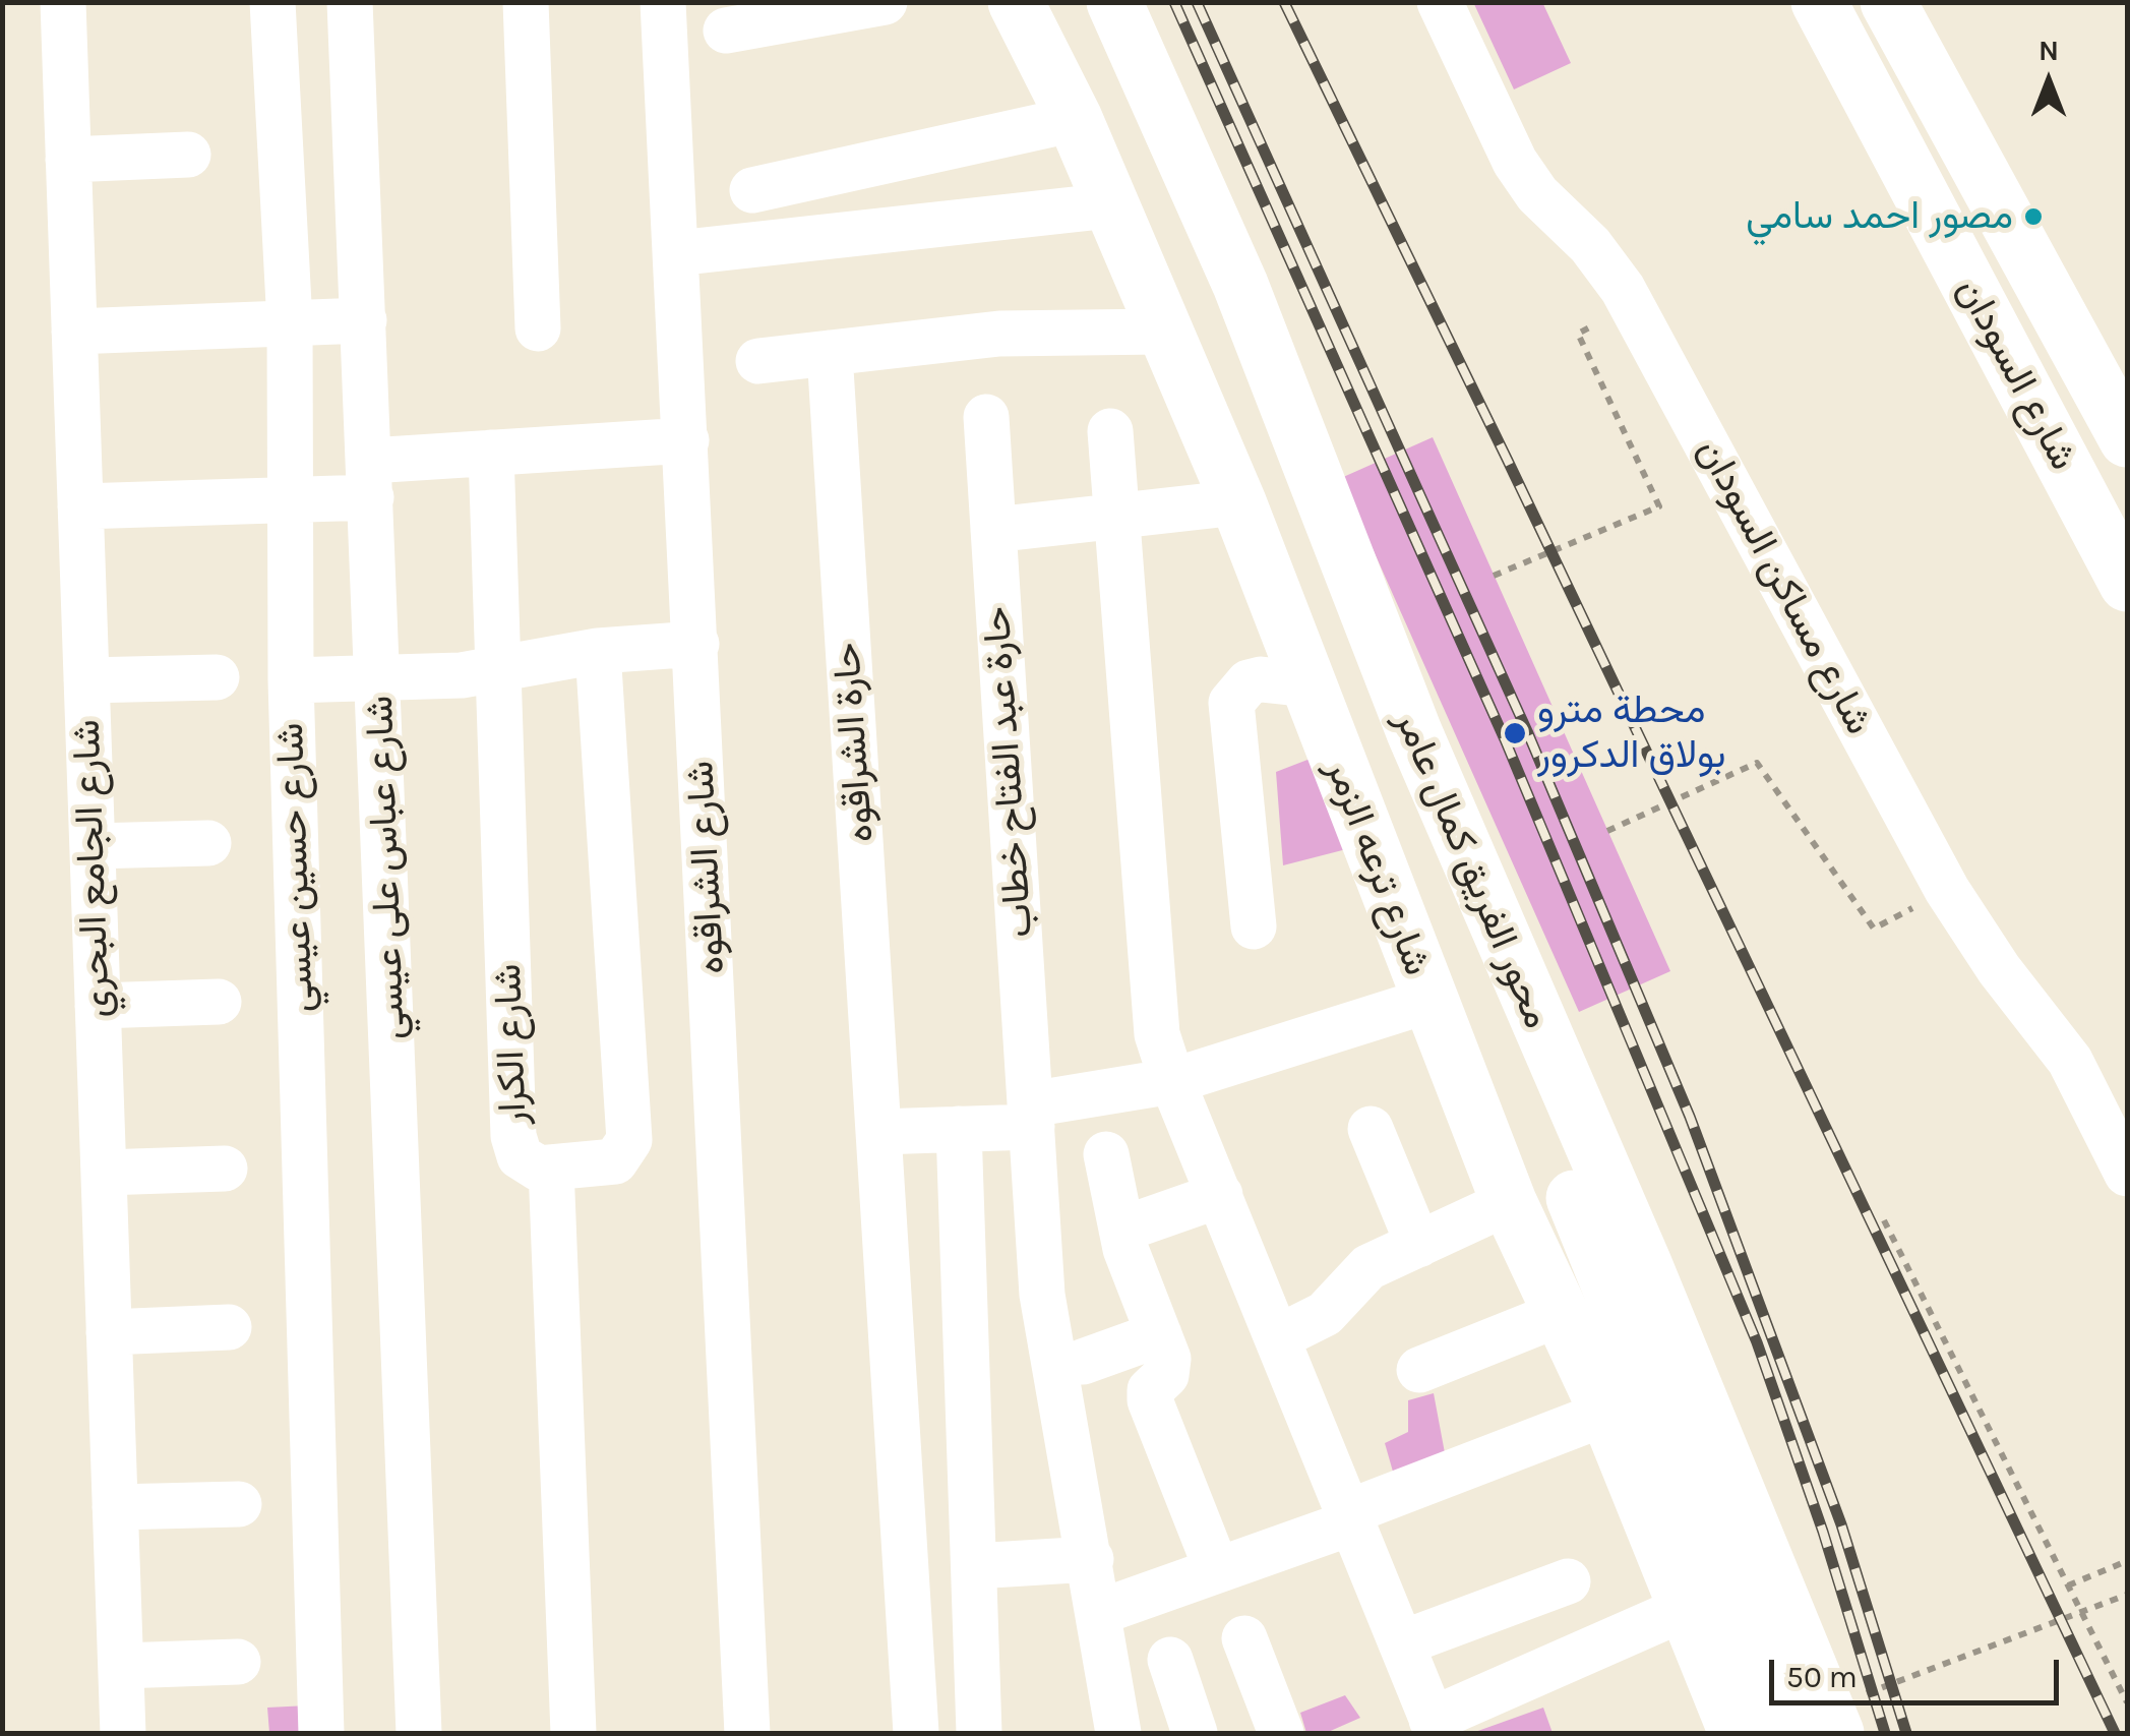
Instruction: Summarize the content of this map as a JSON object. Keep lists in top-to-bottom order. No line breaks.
{"streets":{"main road":["شارع السودان","شارع ترعه الزمر","محور الفريق كمال عامر"],"street":["شارع مساكن السودان","حارة الشراقوه","حارة عبد الفتاح خطاب","شارع حسين عيسي","شارع عباس على عيسي","شارع الشراقوه","شارع الجامع البحري","شارع الكرار"]},"places":["مصور احمد سامي","محطة مترو بولاق الدكرور"],"scale_bar":"50 m","north":"top"}
